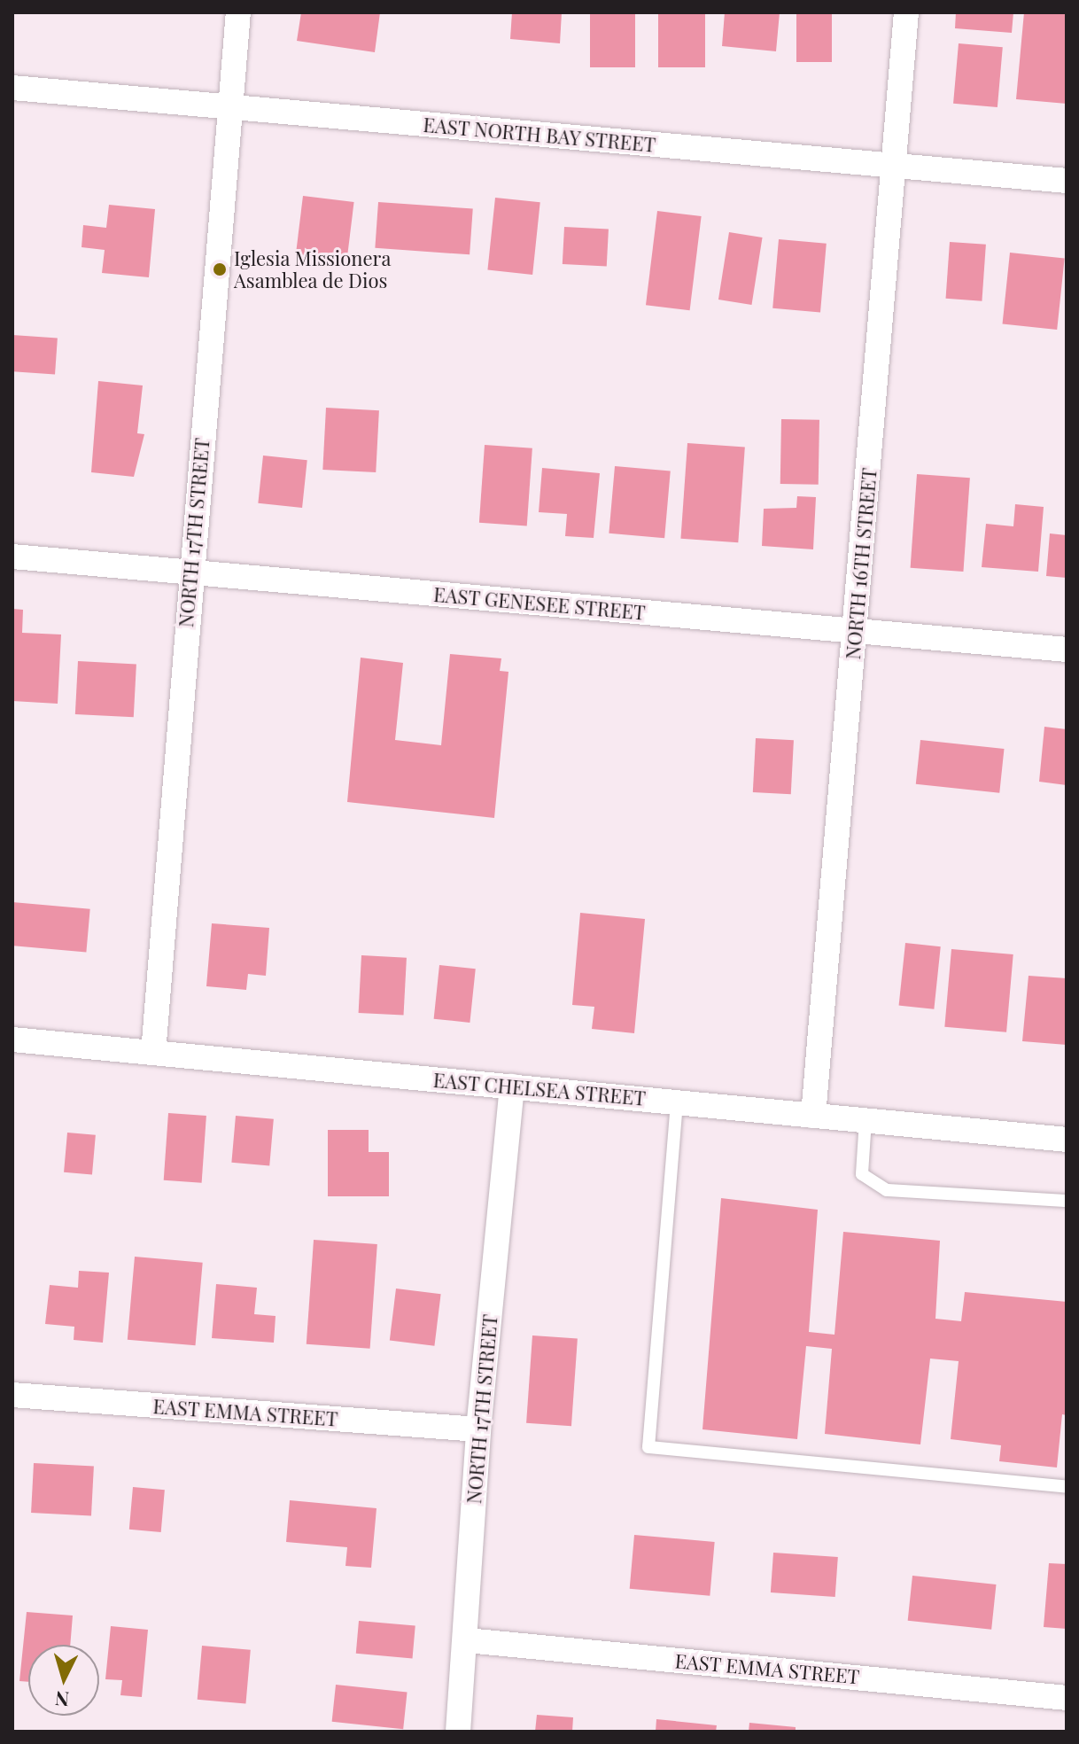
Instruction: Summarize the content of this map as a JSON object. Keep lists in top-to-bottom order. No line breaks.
{"streets":{"street":["EAST NORTH BAY STREET","NORTH 17TH STREET","NORTH 16TH STREET","EAST GENESEE STREET","EAST CHELSEA STREET","EAST EMMA STREET"]},"crossings":[["EAST NORTH BAY STREET","NORTH 17TH STREET"],["EAST NORTH BAY STREET","NORTH 16TH STREET"],["NORTH 17TH STREET","EAST GENESEE STREET"],["NORTH 17TH STREET","EAST CHELSEA STREET"],["NORTH 17TH STREET","EAST EMMA STREET"],["NORTH 16TH STREET","EAST GENESEE STREET"],["NORTH 16TH STREET","EAST CHELSEA STREET"]],"places":["Iglesia Missionera Asamblea de Dios"],"north":"bottom"}
